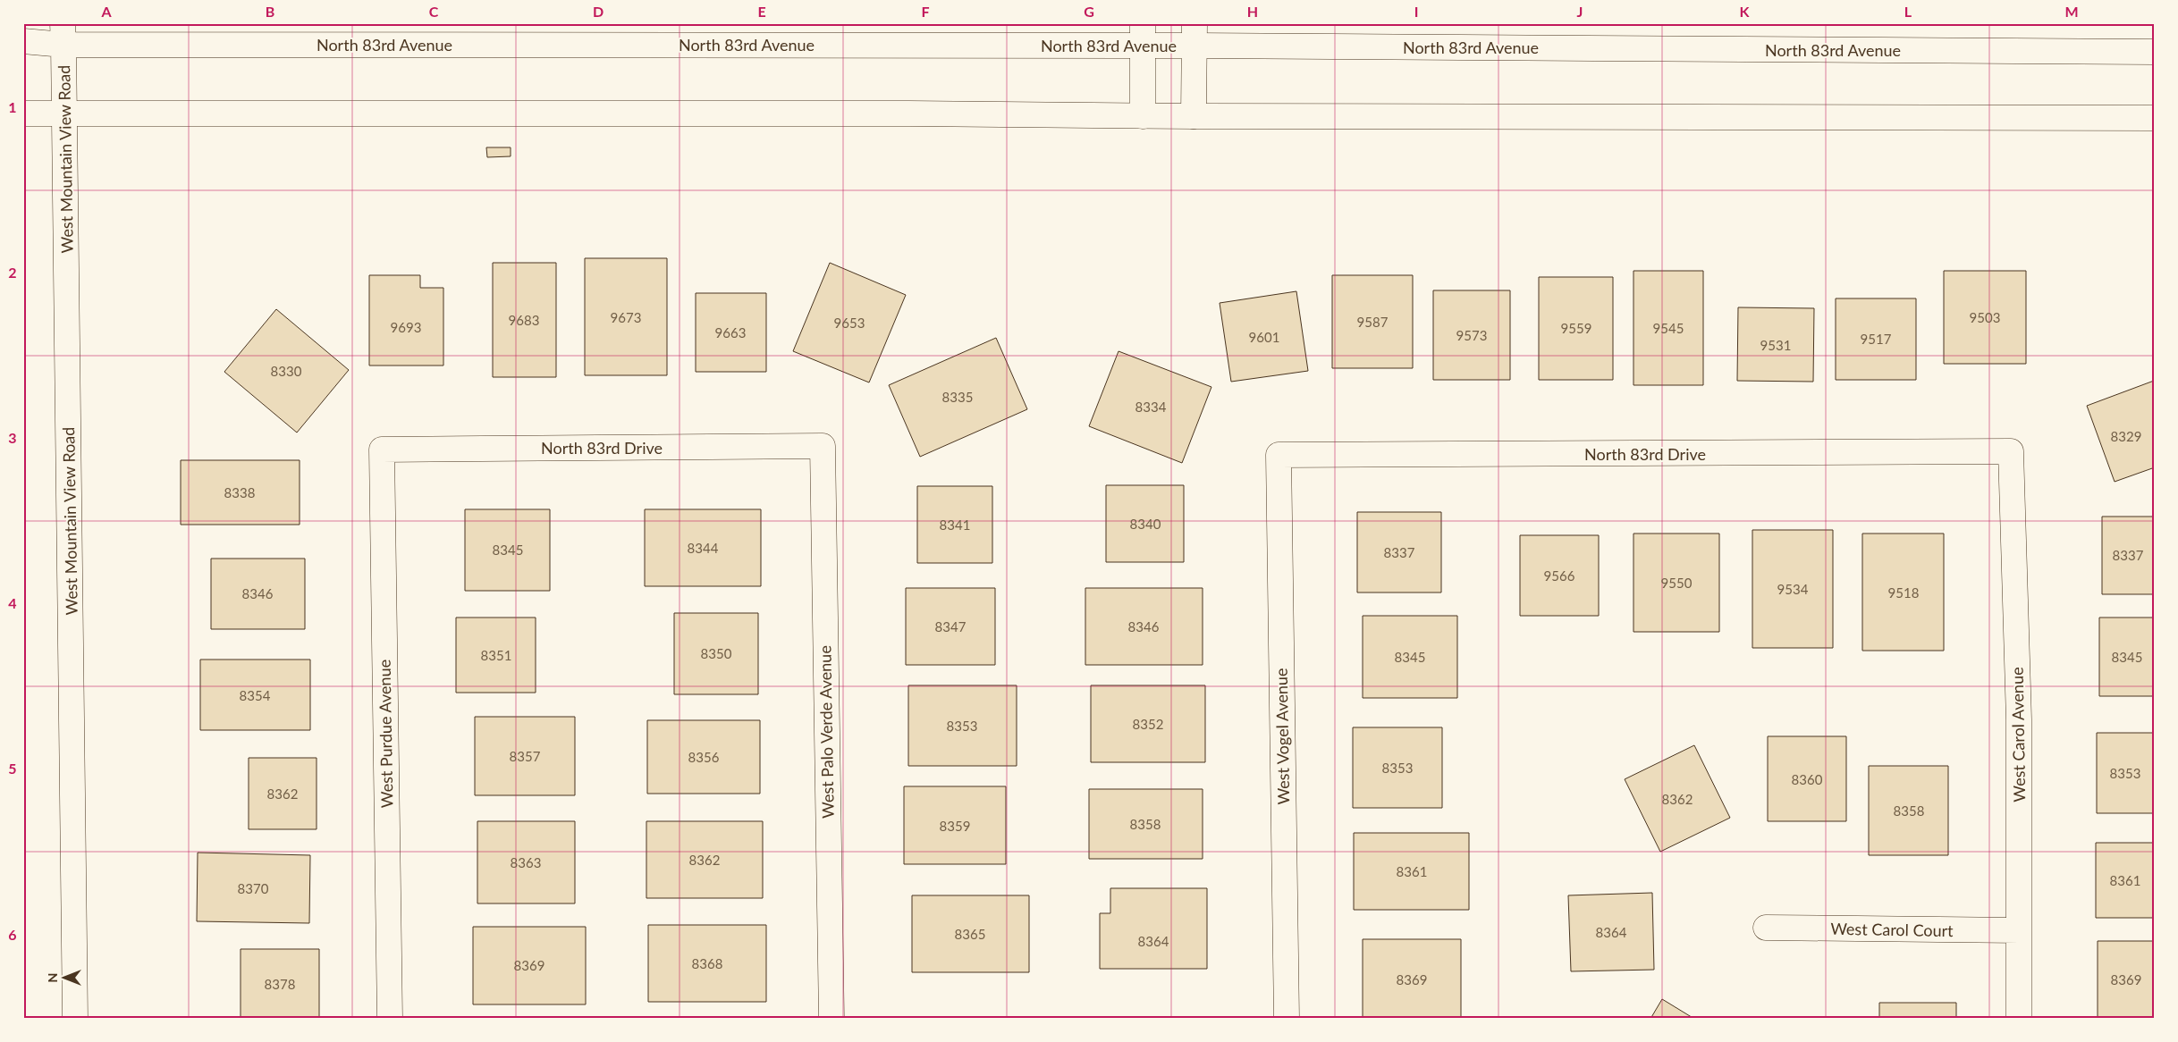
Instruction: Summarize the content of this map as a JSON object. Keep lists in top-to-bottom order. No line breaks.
{"streets":{"street":["North 83rd Avenue","West Mountain View Road","North 83rd Drive","West Palo Verde Avenue","West Purdue Avenue","West Carol Avenue","West Vogel Avenue","West Carol Court"]},"crossings":[["North 83rd Avenue","West Mountain View Road"],["North 83rd Drive","West Palo Verde Avenue"],["North 83rd Drive","West Purdue Avenue"],["North 83rd Drive","West Carol Avenue"],["North 83rd Drive","West Vogel Avenue"],["West Carol Avenue","West Carol Court"]],"house_numbers":["9673","9503","9683","9587","9653","9693","9559","9545","9663","9573","9601","9517","9531","8330","8335","8334","8329","8338","8340","8341","8344","8345","8337","8337","9566","9550","9534","9518","8346","8347","8346","8350","8351","8345","8345","8354","8352","8353","8357","8356","8353","8353","8360","8362","8362","8358","8358","8359","8362","8363","8361","8361","8370","8364","8365","8364","8368","8369","8369","8369","8378"],"north":"left","grid":{"columns":["A","B","C","D","E","F","G","H","I","J","K","L","M"],"rows":["1","2","3","4","5","6"]}}
